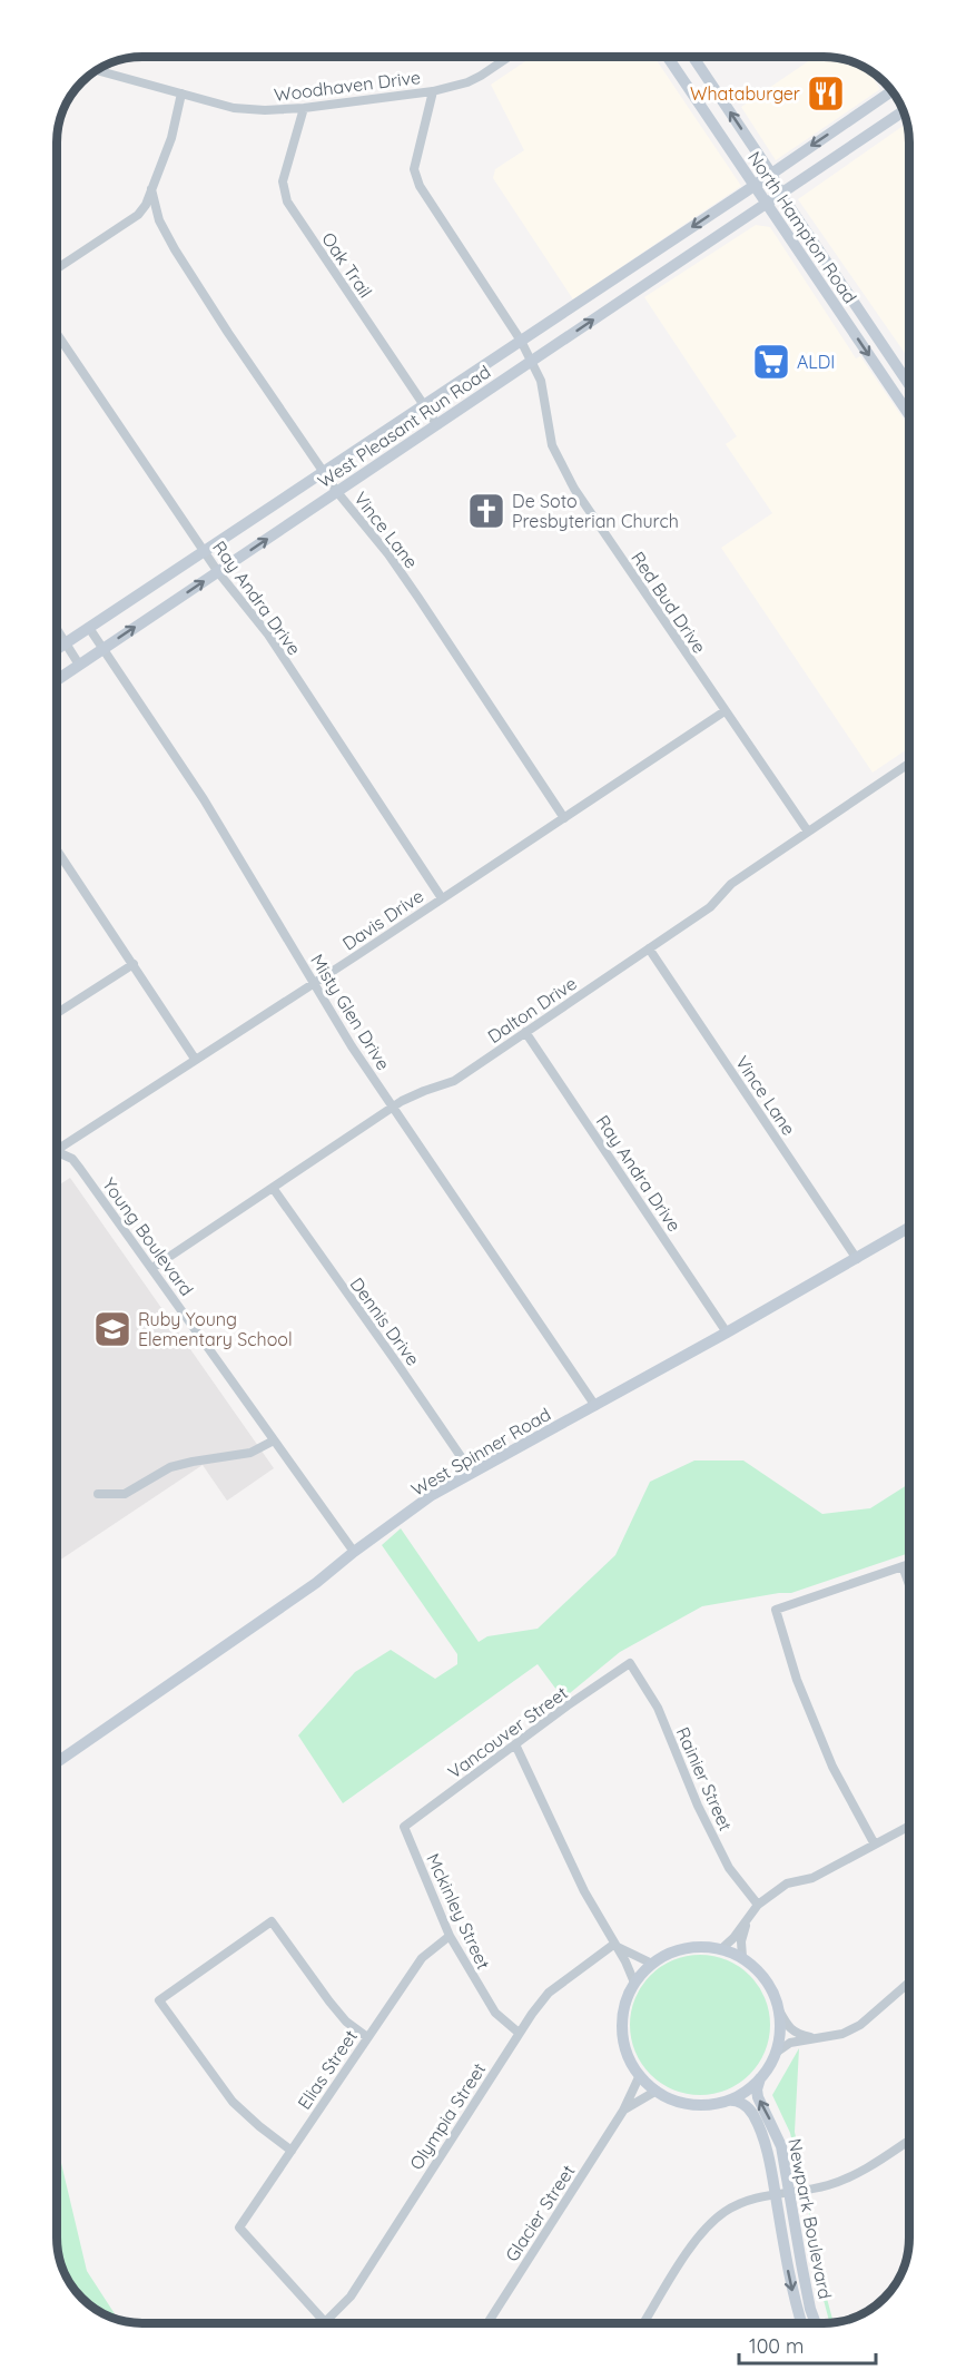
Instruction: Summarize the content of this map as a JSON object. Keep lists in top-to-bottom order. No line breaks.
{"streets":{"main road":["North Hampton Road","West Pleasant Run Road","West Spinner Road","Newpark Boulevard"],"street":["Woodhaven Drive","Oak Trail","Vince Lane","Ray Andra Drive","Red Bud Drive","Davis Drive","Dalton Drive","Misty Glen Drive","Young Boulevard","Dennis Drive","Vancouver Street","Rainier Street","Mckinley Street","Elias Street","Olympia Street","Glacier Street"]},"crossings":[["Woodhaven Drive","Oak Trail"],["Woodhaven Drive","Red Bud Drive"],["North Hampton Road","West Pleasant Run Road"],["Oak Trail","West Pleasant Run Road"],["West Pleasant Run Road","Vince Lane"],["West Pleasant Run Road","Ray Andra Drive"],["West Pleasant Run Road","Red Bud Drive"],["West Pleasant Run Road","Misty Glen Drive"],["Vince Lane","Davis Drive"],["Vince Lane","Dalton Drive"],["Vince Lane","West Spinner Road"],["Ray Andra Drive","Davis Drive"],["Ray Andra Drive","Dalton Drive"],["Ray Andra Drive","West Spinner Road"],["Red Bud Drive","Davis Drive"],["Red Bud Drive","Dalton Drive"],["Davis Drive","Misty Glen Drive"],["Dalton Drive","Misty Glen Drive"],["Dalton Drive","Young Boulevard"],["Dalton Drive","Dennis Drive"],["Misty Glen Drive","West Spinner Road"],["Young Boulevard","West Spinner Road"],["Dennis Drive","West Spinner Road"],["Vancouver Street","Rainier Street"],["Vancouver Street","Mckinley Street"],["Mckinley Street","Elias Street"],["Mckinley Street","Olympia Street"],["Elias Street","Olympia Street"],["Glacier Street","Newpark Boulevard"]],"places":{"restaurant":["Whataburger"],"supermarket":["ALDI"],"church":["De Soto Presbyterian Church"],"school or university":["Ruby Young Elementary School"]},"scale_bar":"100 m"}
